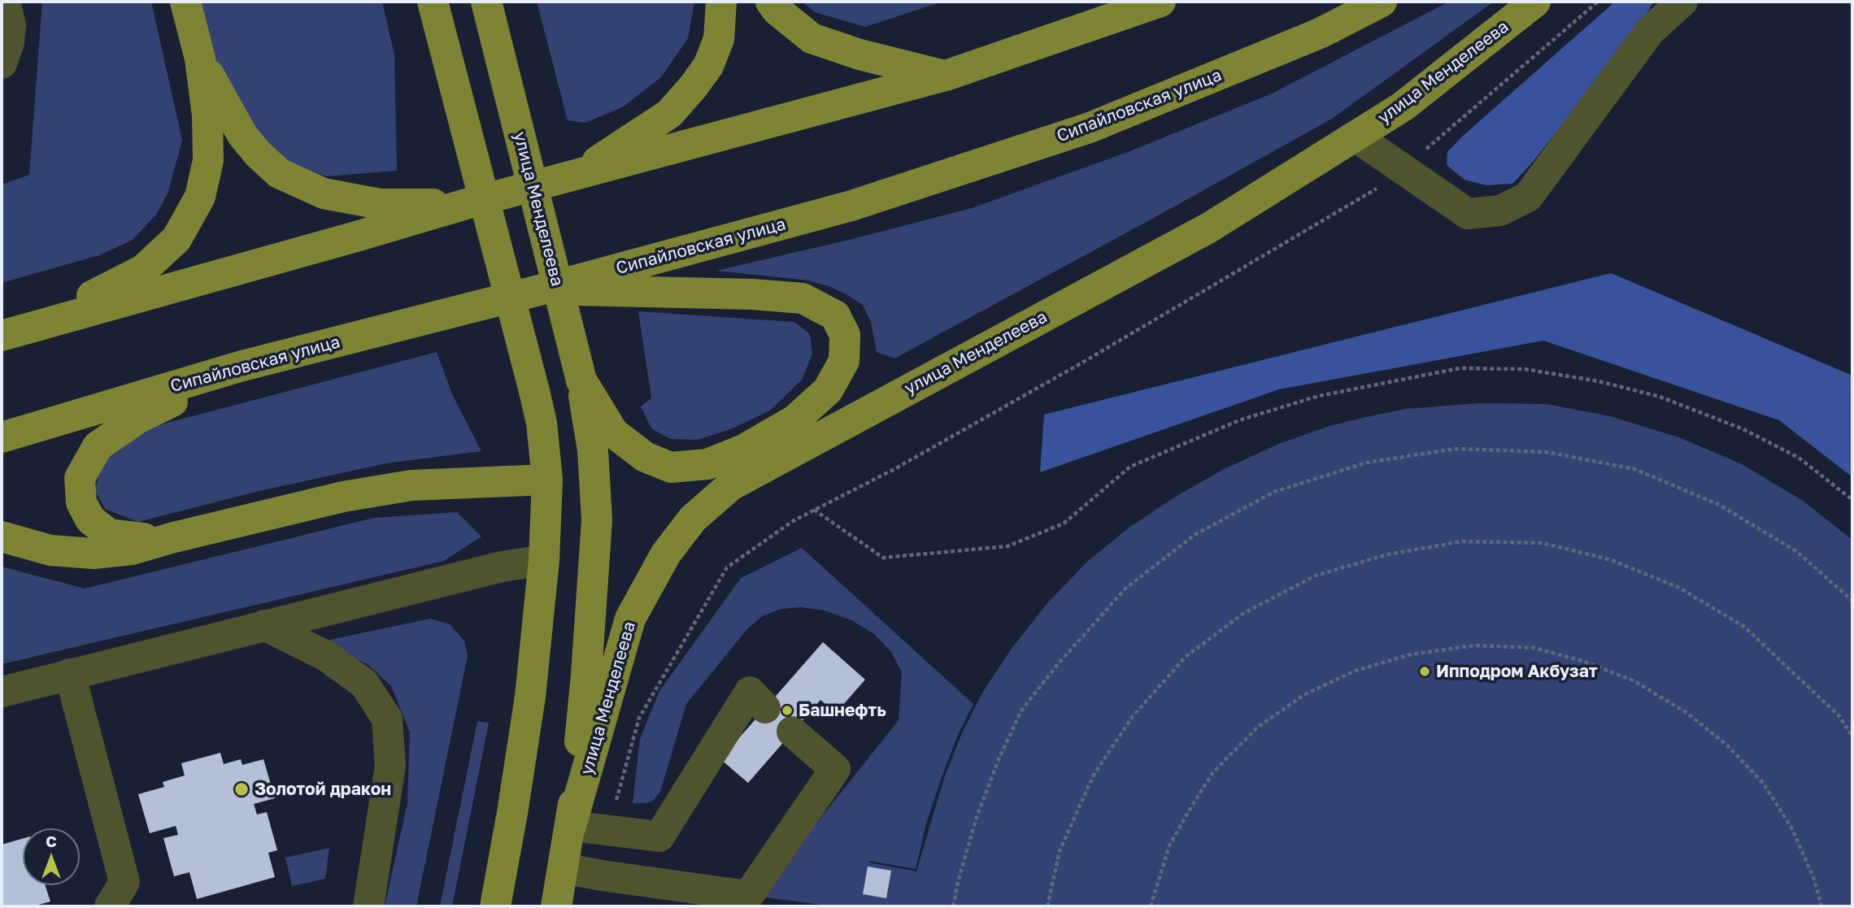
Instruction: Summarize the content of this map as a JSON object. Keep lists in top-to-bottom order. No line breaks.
{"streets":{"main road":["улица Менделеева","Сипайловская улица"]},"places":["Ипподром Акбузат","Башнефть","Золотой дракон"],"north":"top"}
